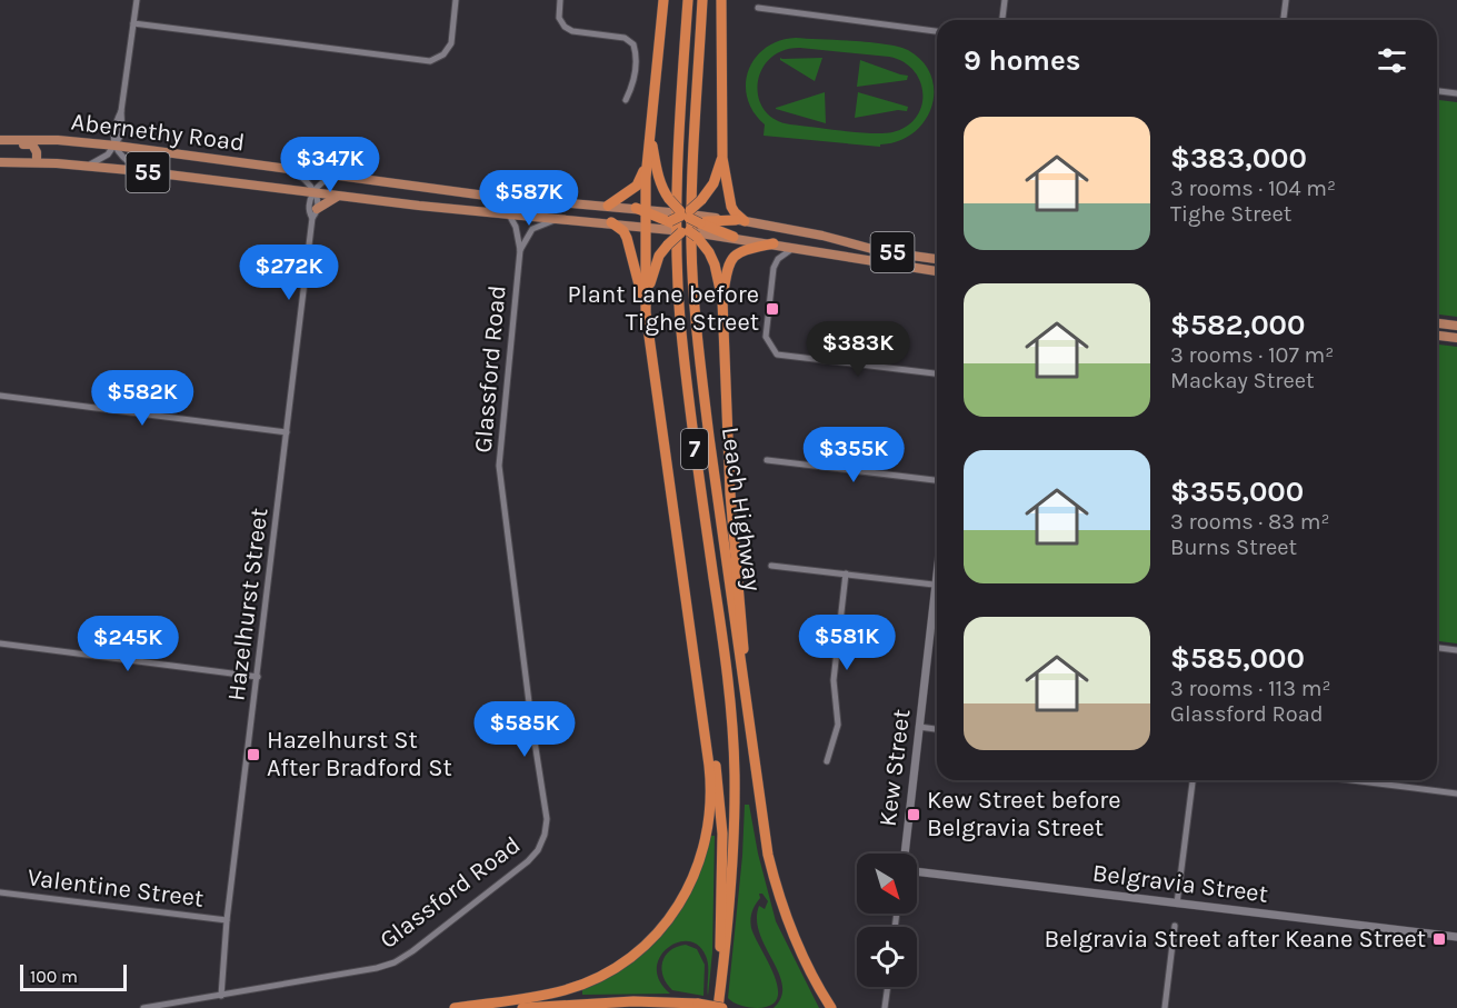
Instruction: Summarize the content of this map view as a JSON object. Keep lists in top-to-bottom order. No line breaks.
{"streets":{"highway":["7","Leach Highway"],"main road":["Abernethy Road","55"],"street":["Glassford Road","Hazelhurst Street","Kew Street","Belgravia Street","Valentine Street"]},"crossings":[["Abernethy Road","Glassford Road"],["Abernethy Road","Hazelhurst Street"],["55","7"],["Glassford Road","Hazelhurst Street"],["7","Leach Highway"],["Hazelhurst Street","Valentine Street"]],"places":{"transit":["Plant Lane before Tighe Street","Hazelhurst St After Bradford St","Kew Street before Belgravia Street","Belgravia Street after Keane Street"]},"scale_bar":"100 m","north":"bottom right","page":{"heading":"9 homes","list":[{"name":"$383,000","note":"3 rooms · 104 m² · Tighe Street"},{"name":"$582,000","note":"3 rooms · 107 m² · Mackay Street"},{"name":"$355,000","note":"3 rooms · 83 m² · Burns Street"},{"name":"$585,000","note":"3 rooms · 113 m² · Glassford Road"}],"price":["$347K","$587K","$272K","$383K","$582K","$355K","$581K","$245K","$585K"],"scale":"100 m"}}
